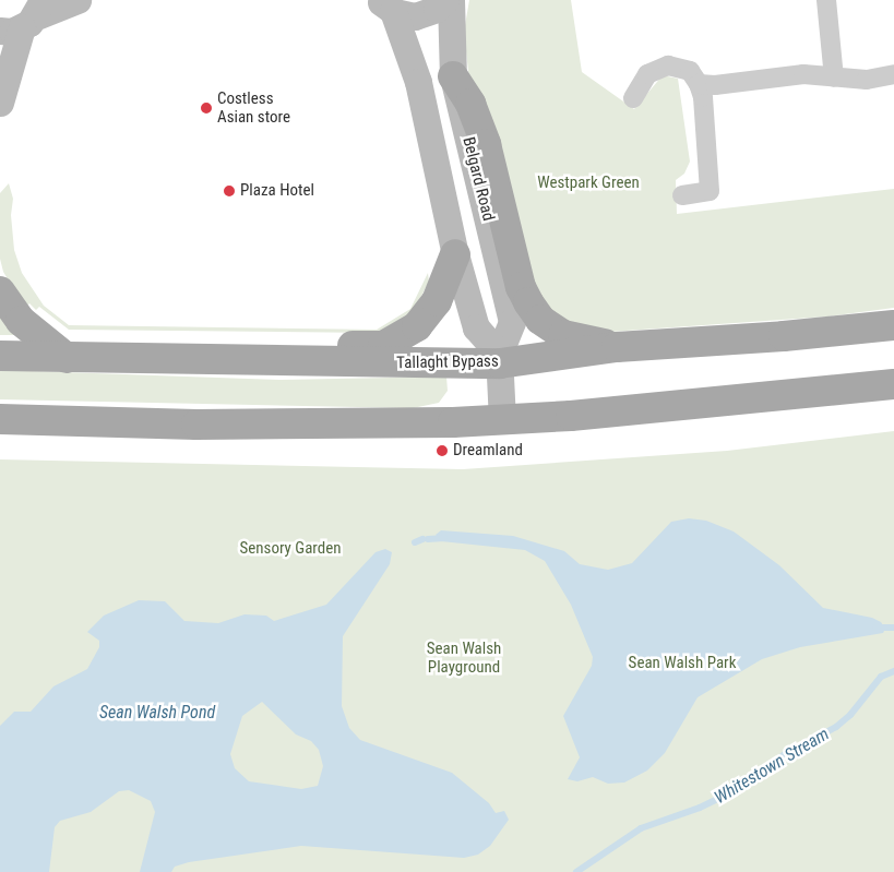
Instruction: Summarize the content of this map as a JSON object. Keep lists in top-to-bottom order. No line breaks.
{"streets":{"main road":["Belgard Road","Tallaght Bypass"]},"crossings":[["Belgard Road","Tallaght Bypass"]],"water":["Sean Walsh Pond","Whitestown Stream"],"parks":["Westpark Green","Sensory Garden","Sean Walsh Playground","Sean Walsh Park"],"places":["Costless Asian store","Plaza Hotel","Dreamland"]}
